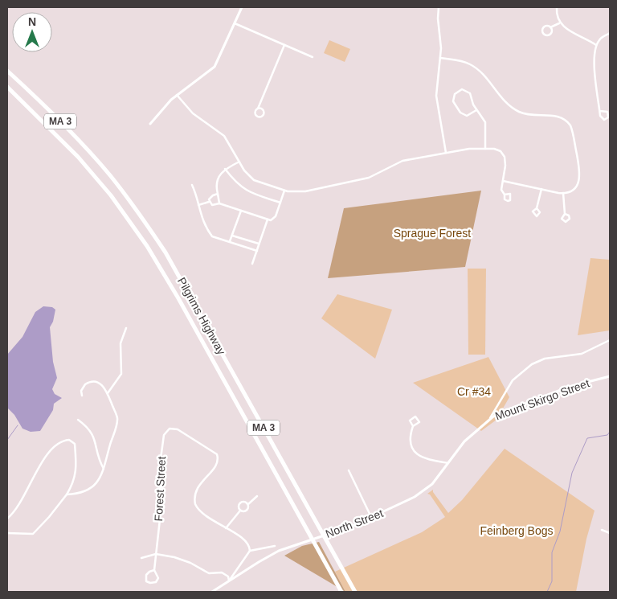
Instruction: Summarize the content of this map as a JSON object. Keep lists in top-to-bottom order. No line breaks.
{"streets":{"highway":["MA 3","Pilgrims Highway"],"street":["Mount Skirgo Street","Forest Street","North Street"]},"crossings":[["Mount Skirgo Street","North Street"]],"parks":["Sprague Forest","Cr #34","Feinberg Bogs"],"north":"top"}
